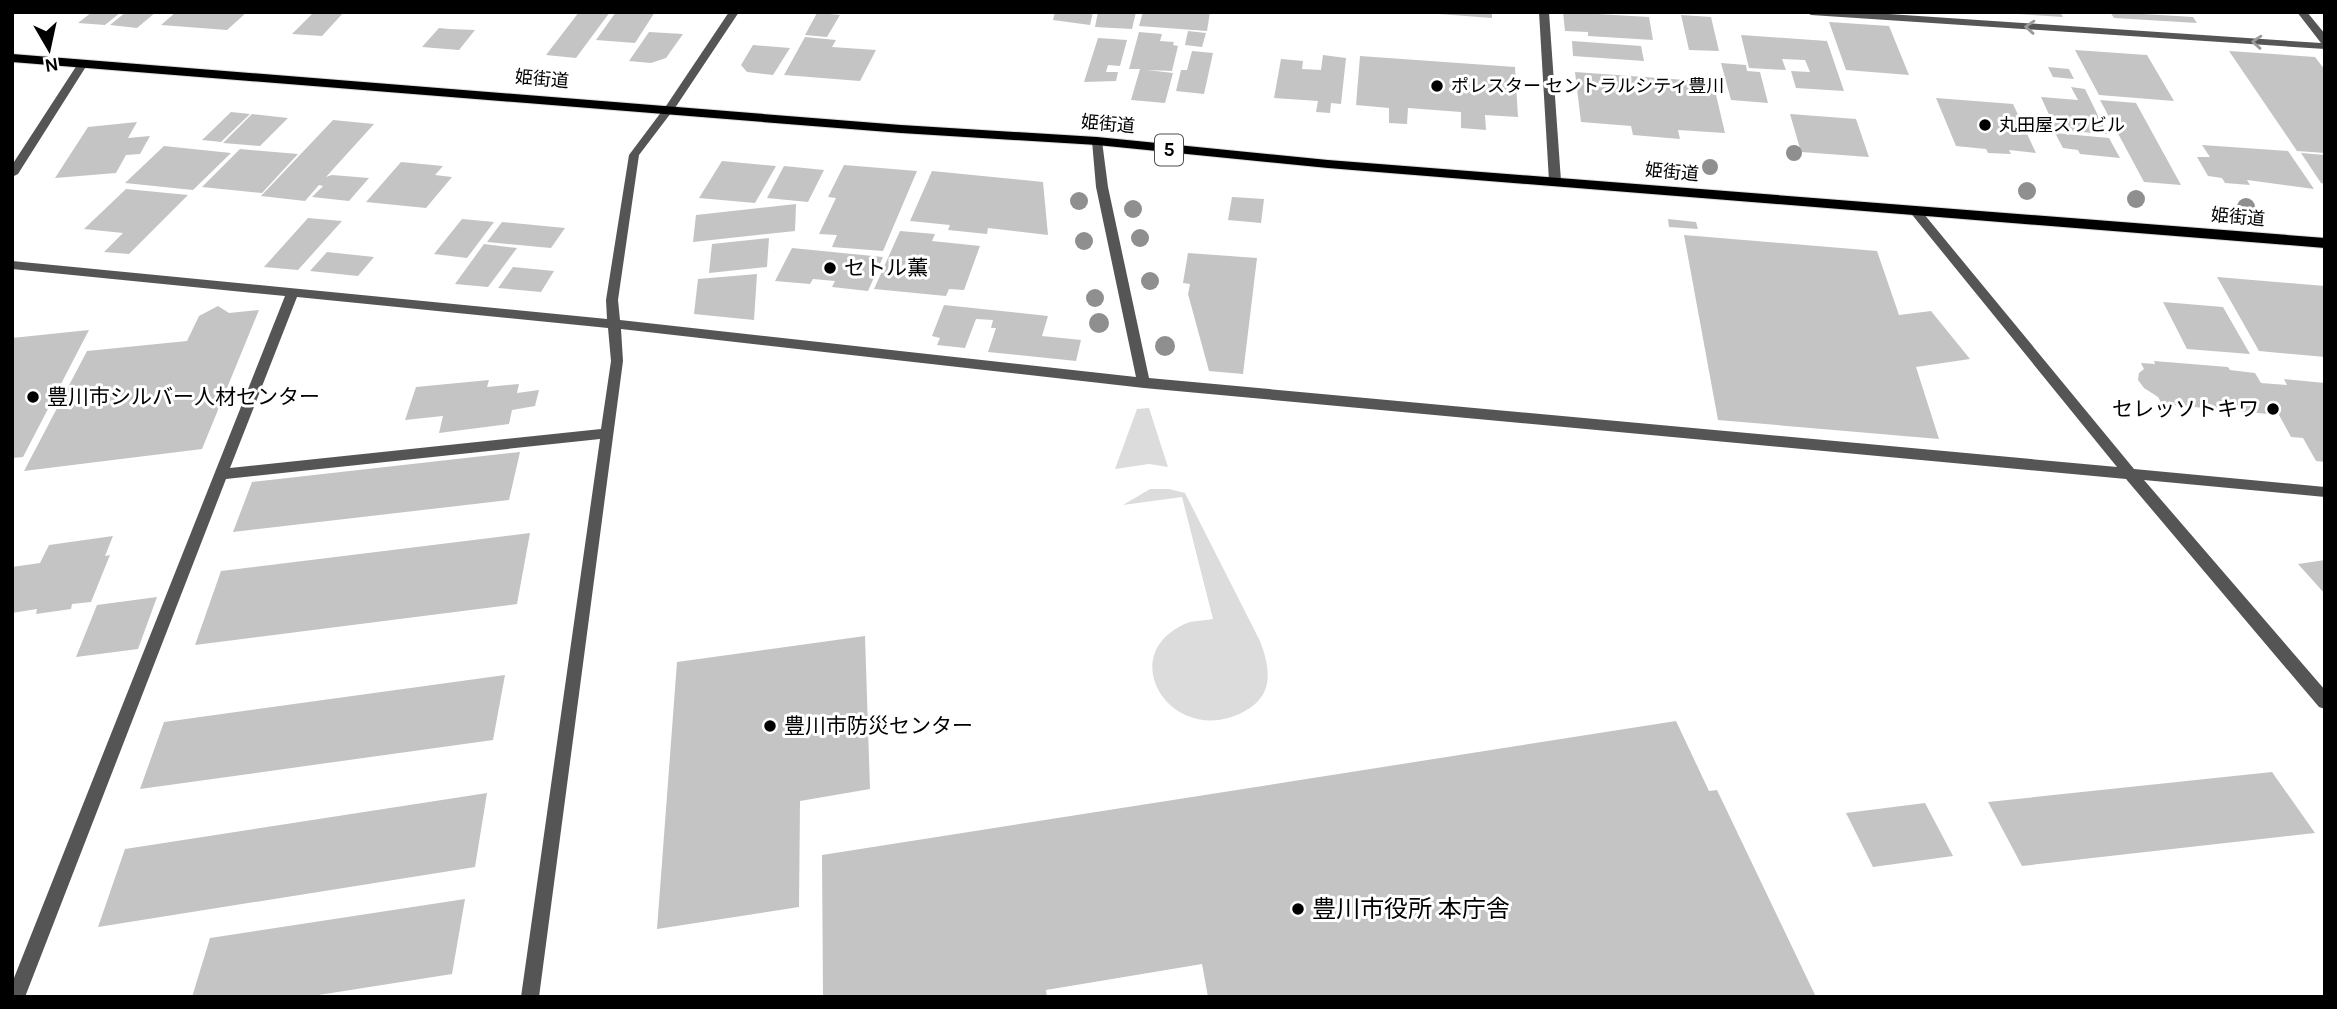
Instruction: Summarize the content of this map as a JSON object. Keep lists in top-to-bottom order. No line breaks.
{"streets":{"main road":["姫街道","5"]},"places":["ポレスター セントラルシティ豊川","丸田屋スワビル","セトル薫","豊川市シルバー人材センター","セレッソトキワ","豊川市防災センター","豊川市役所 本庁舎"],"north":"bottom"}
